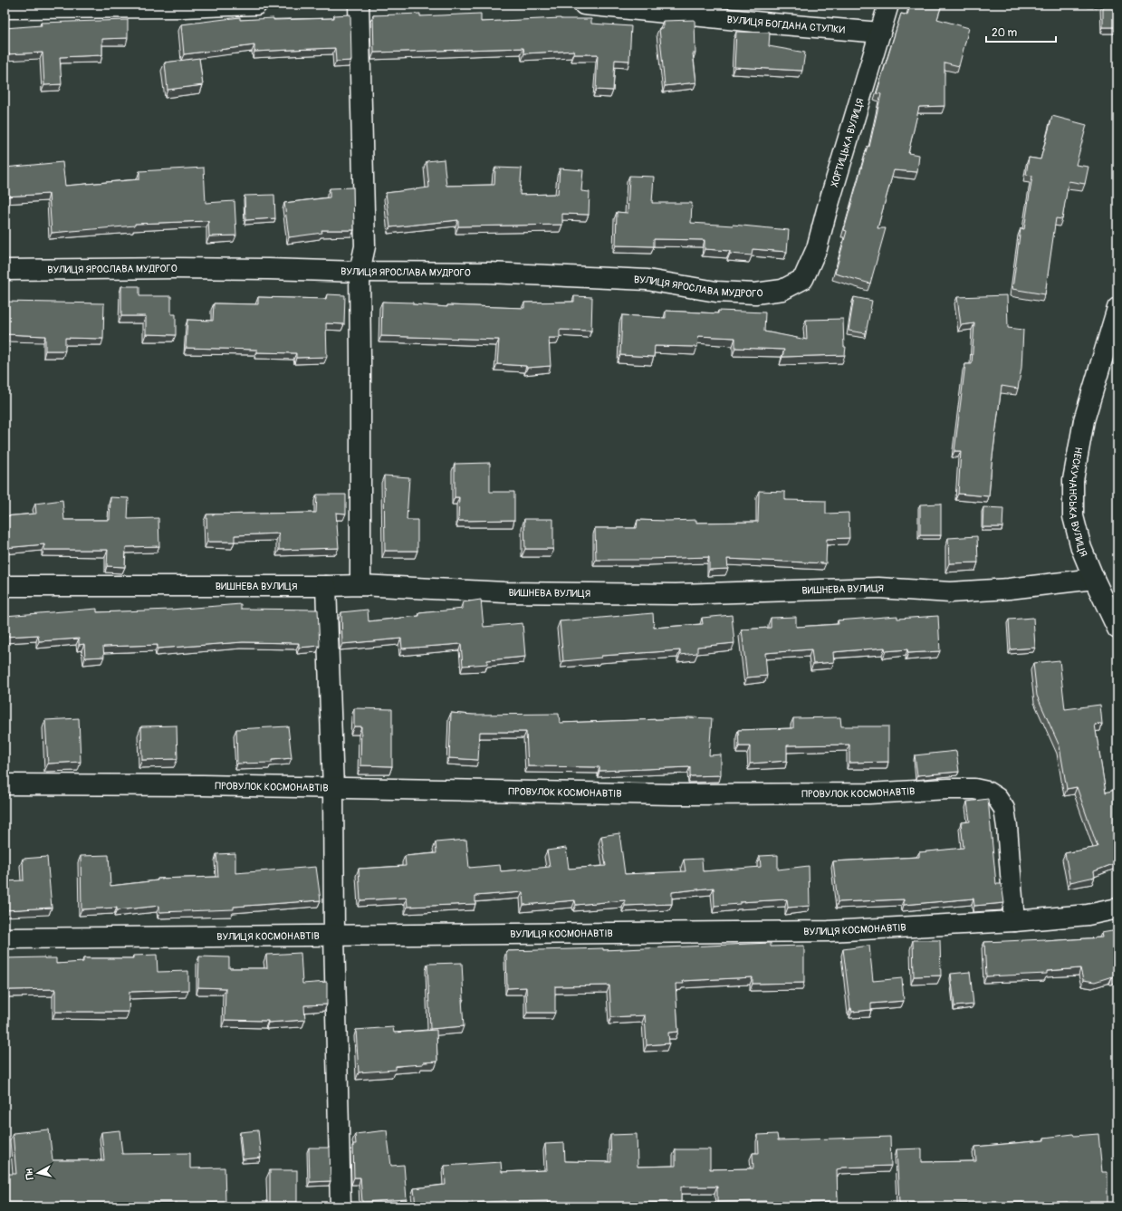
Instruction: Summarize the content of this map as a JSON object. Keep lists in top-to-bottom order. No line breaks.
{"streets":{"street":["ВУЛИЦЯ БОГДАНА СТУПКИ","ХОРТИЦЬКА ВУЛИЦЯ","ВУЛИЦЯ ЯРОСЛАВА МУДРОГО","НЕСКУЧАНСЬКА ВУЛИЦЯ","ВИШНЕВА ВУЛИЦЯ","ПРОВУЛОК КОСМОНАВТІВ","ВУЛИЦЯ КОСМОНАВТІВ"]},"crossings":[["ВУЛИЦЯ БОГДАНА СТУПКИ","ХОРТИЦЬКА ВУЛИЦЯ"],["ХОРТИЦЬКА ВУЛИЦЯ","ВУЛИЦЯ ЯРОСЛАВА МУДРОГО"],["НЕСКУЧАНСЬКА ВУЛИЦЯ","ВИШНЕВА ВУЛИЦЯ"],["ПРОВУЛОК КОСМОНАВТІВ","ВУЛИЦЯ КОСМОНАВТІВ"]],"scale_bar":"20 m","north":"left"}
